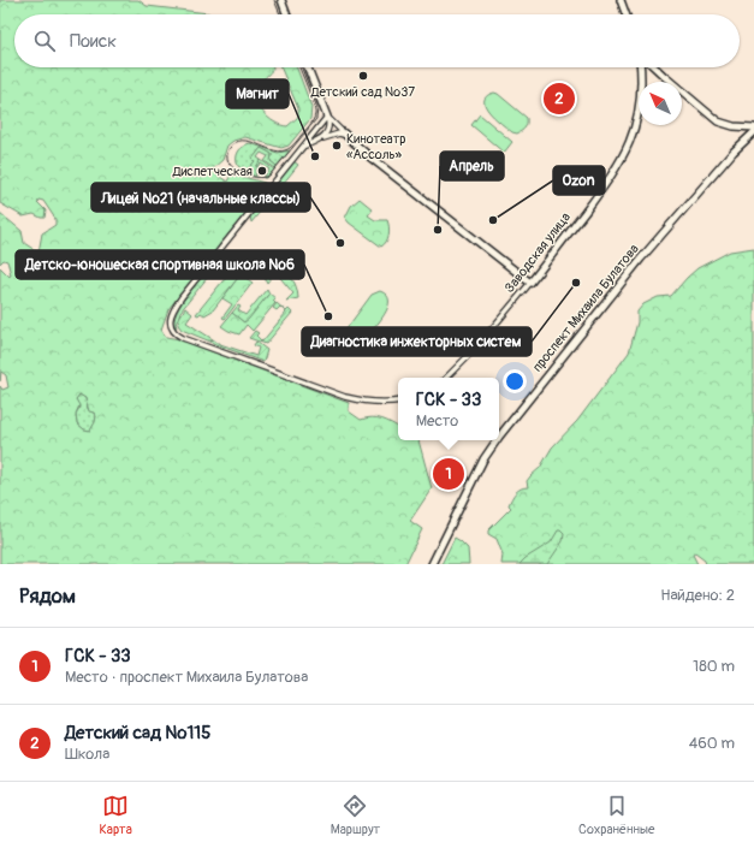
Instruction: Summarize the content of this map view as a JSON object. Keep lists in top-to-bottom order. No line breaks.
{"streets":{"street":["Заводская улица","проспект Михаила Булатова"]},"places":["Детский сад №37","Кинотеатр «Ассоль»","Магнит","Диспетческая","Ozon","Апрель","Лицей №21 (начальные классы)","Диагностика инжекторных систем","Детско-юношеская спортивная школа №6"],"north":"top left","page":{"search":"Поиск","pins":["2","1"],"popup":["ГСК - 33","Место"],"heading":["Рядом","Найдено: 2"],"list":[{"mark":"1","name":"ГСК - 33","note":"Место · проспект Михаила Булатова","value":"180 m"},{"mark":"2","name":"Детский сад №115","note":"Школа","value":"460 m"}],"nav":["Карта","Маршрут","Сохранённые"]}}
